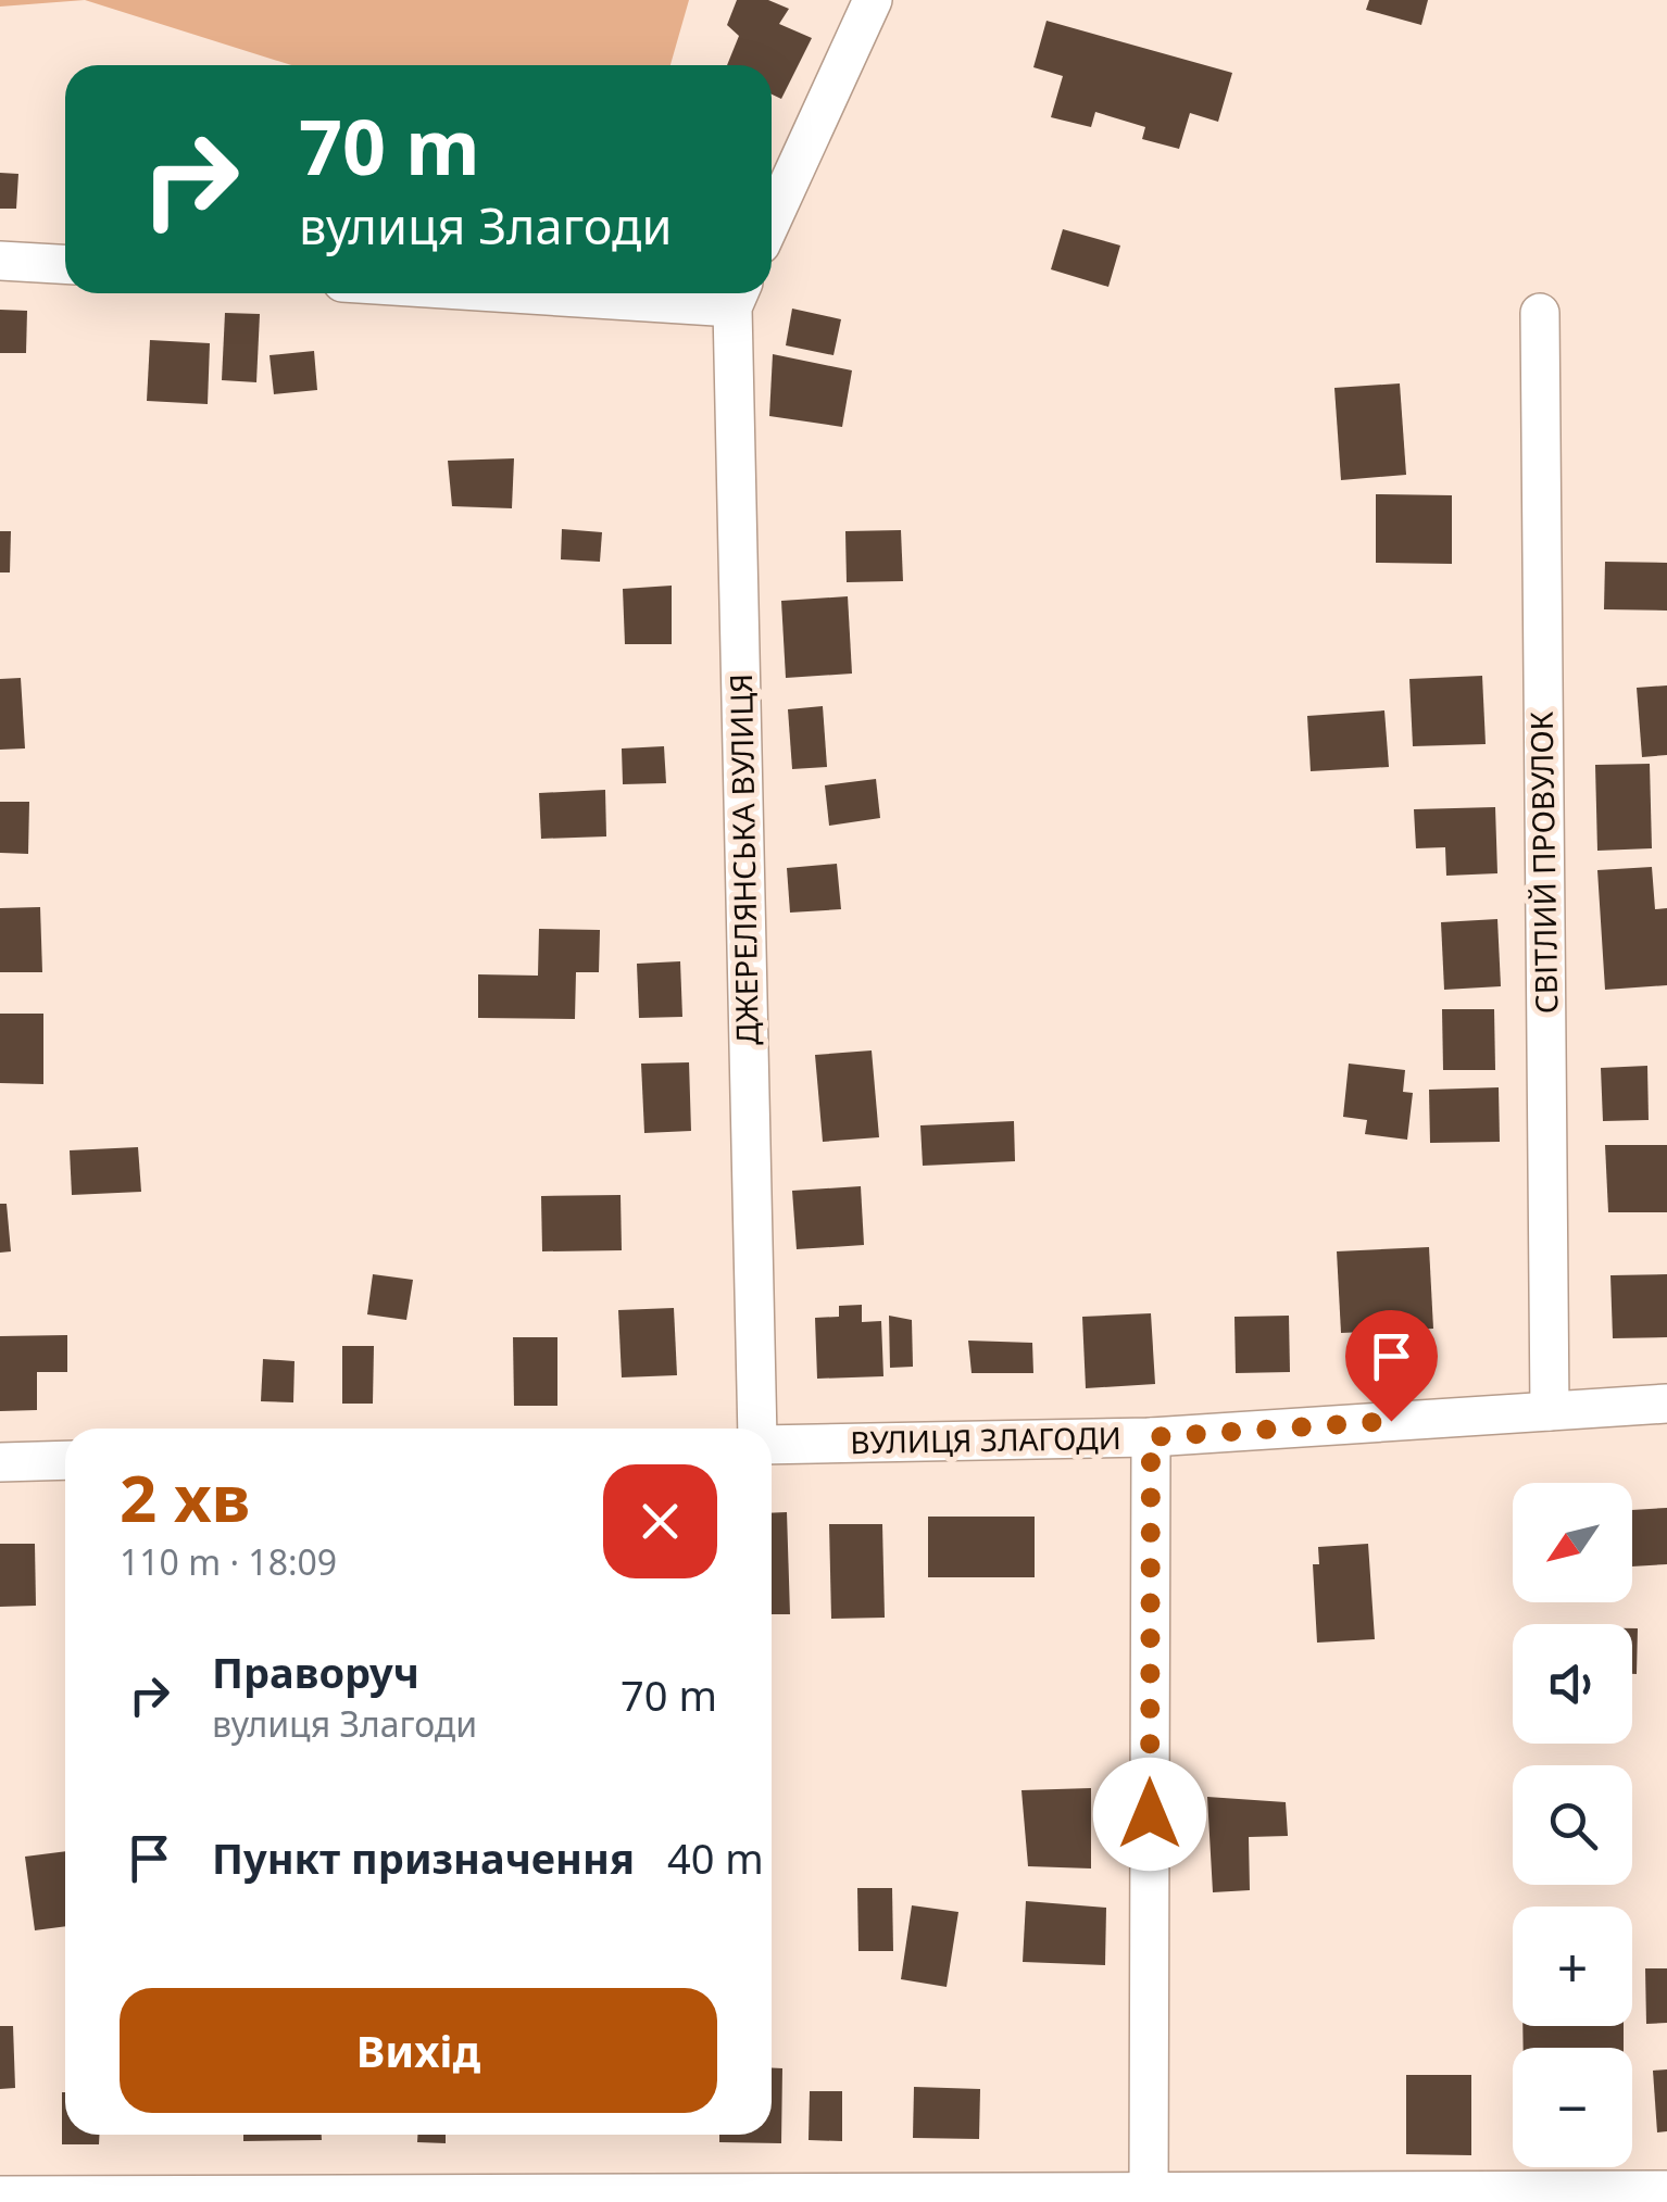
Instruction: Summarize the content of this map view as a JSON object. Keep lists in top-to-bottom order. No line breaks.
{"streets":{"street":["ДЖЕРЕЛЯНСЬКА ВУЛИЦЯ","СВІТЛИЙ ПРОВУЛОК","ВУЛИЦЯ ЗЛАГОДИ"]},"crossings":[["СВІТЛИЙ ПРОВУЛОК","ВУЛИЦЯ ЗЛАГОДИ"]],"north":"bottom left","page":{"turn":["70 m","вулиця Злагоди"],"heading":["2 хв","110 m · 18:09"],"map_buttons":["+","−"],"list":[{"name":"Праворуч","note":"вулиця Злагоди","value":"70 m"},{"name":"Пункт призначення","value":"40 m"}],"buttons":"Вихід"}}
